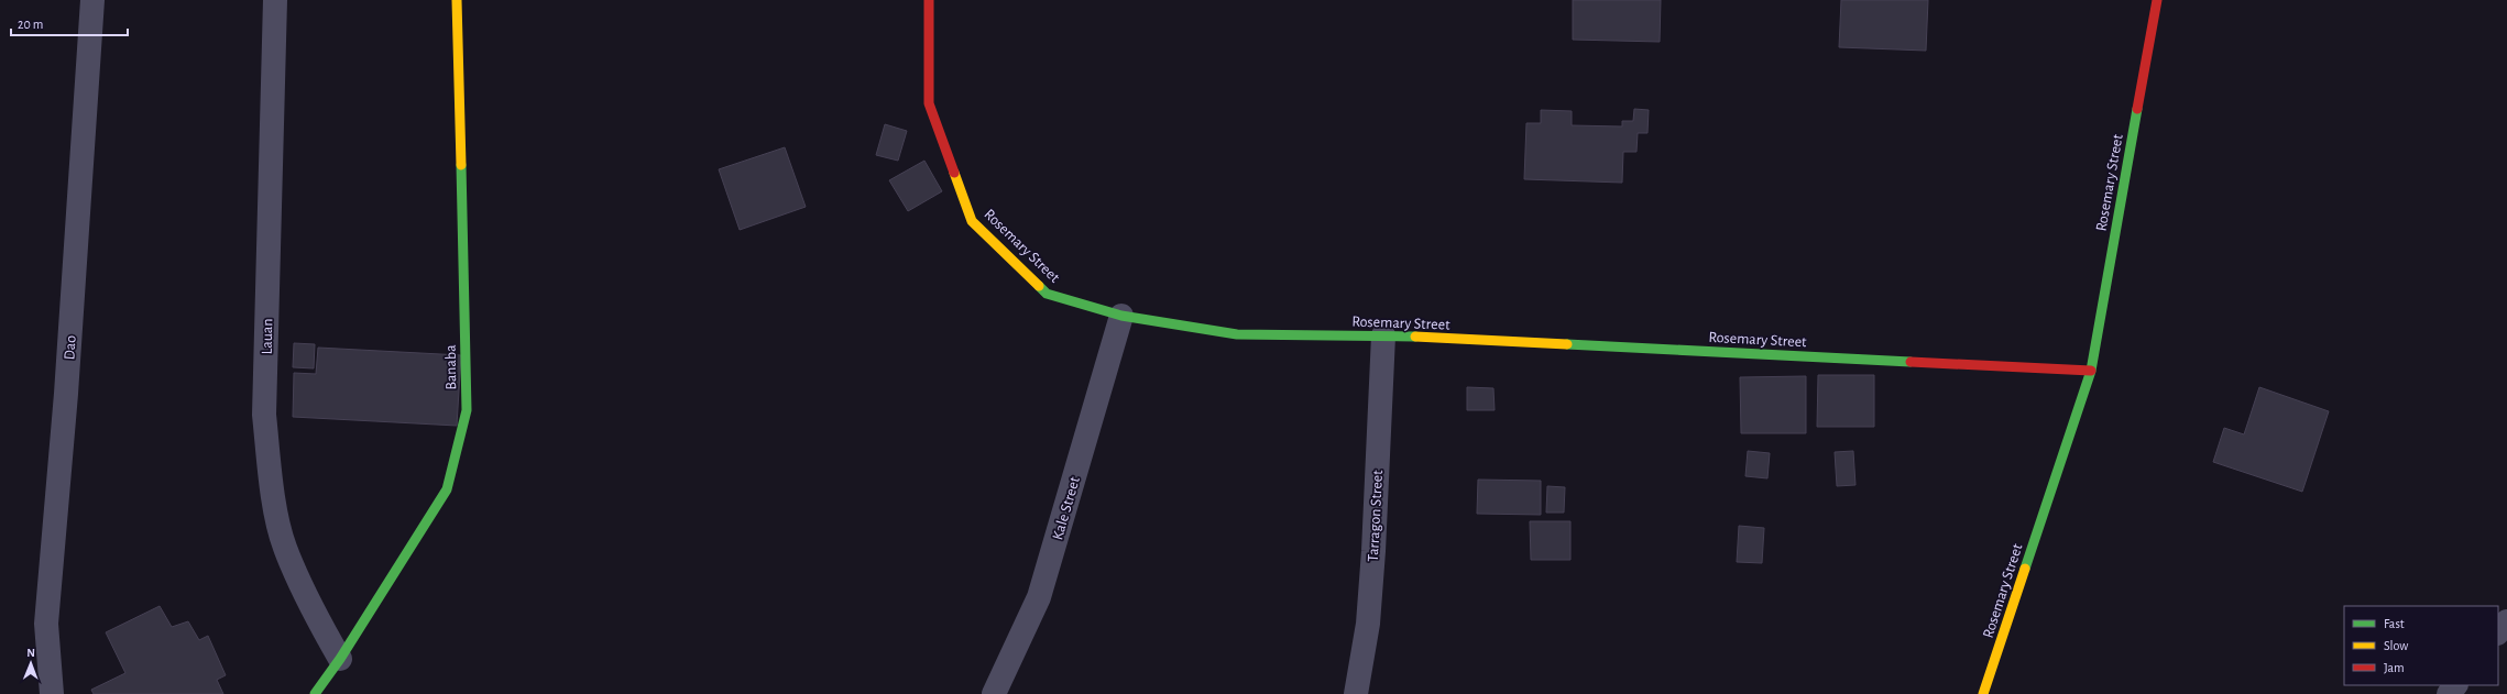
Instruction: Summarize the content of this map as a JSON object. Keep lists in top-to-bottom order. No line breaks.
{"streets":{"street":["Rosemary Street","Lauan","Dao","Banaba","Kale Street","Tarragon Street"]},"crossings":[["Rosemary Street","Kale Street"],["Rosemary Street","Tarragon Street"],["Lauan","Banaba"]],"legend":["Fast","Slow","Jam"],"scale_bar":"20 m","north":"top"}
